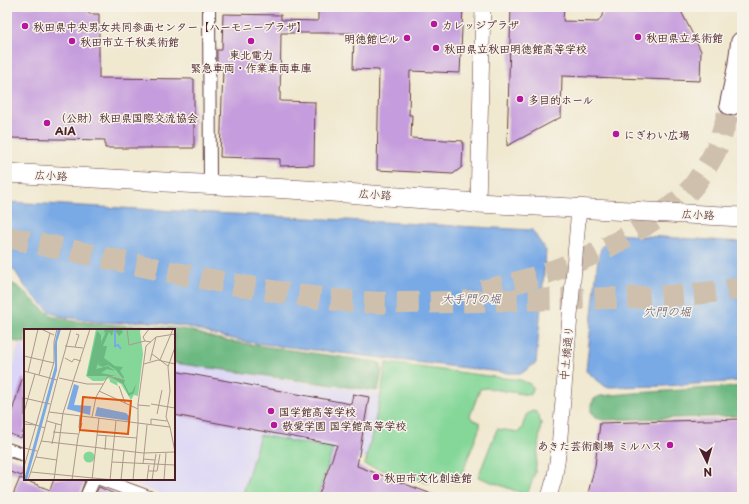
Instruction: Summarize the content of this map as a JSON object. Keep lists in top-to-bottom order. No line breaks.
{"streets":{"main road":["広小路"],"street":["中土橋通り"]},"crossings":[["広小路","中土橋通り"]],"water":["大手門の堀","穴門の堀"],"places":["カレッジプラザ","秋田県中央男女共同参画センター【ハーモニープラザ】","秋田県立美術館","明徳館ビル","秋田市立千秋美術館","東北電力 緊急車両・作業車両車庫","秋田県立秋田明徳館高等学校","多目的ホール","（公財）秋田県国際交流協会 AIA","にぎわい広場","国学館高等学校","敬愛学園 国学館高等学校","あきた芸術劇場 ミルハス","秋田市文化創造館"],"north":"bottom"}
